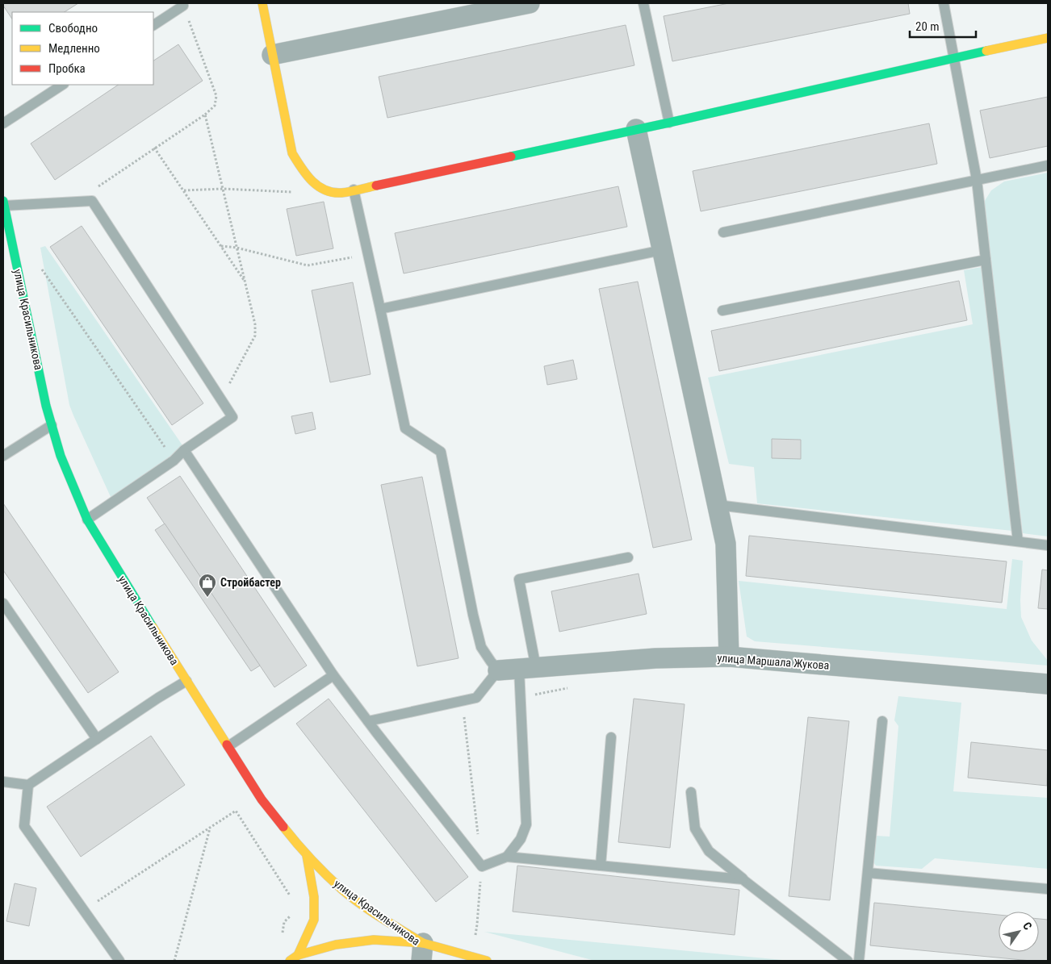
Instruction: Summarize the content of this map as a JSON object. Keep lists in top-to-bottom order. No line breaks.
{"streets":{"main road":["улица Красильникова"],"street":["улица Маршала Жукова"]},"places":{"shop":["Стройбастер"]},"legend":["Свободно","Медленно","Пробка"],"scale_bar":"20 m","north":"top right"}
